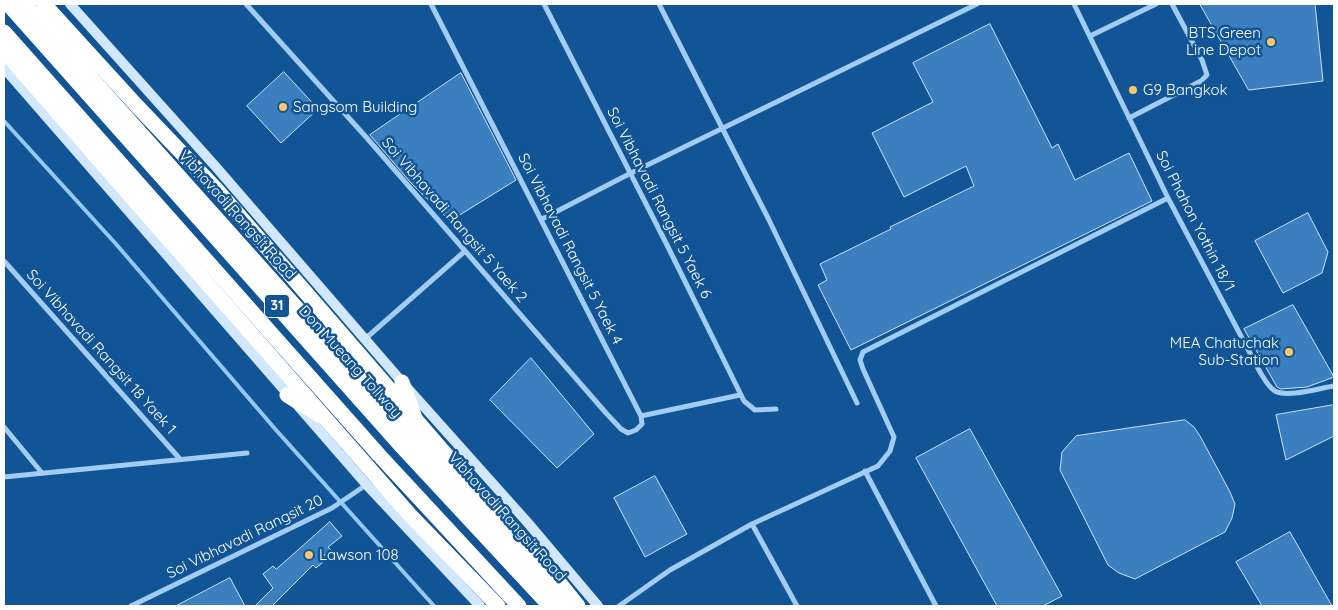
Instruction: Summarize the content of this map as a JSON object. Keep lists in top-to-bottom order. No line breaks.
{"streets":{"highway":["Vibhavadi Rangsit Road","31","Don Mueang Tollway"],"street":["Soi Vibhavadi Rangsit 5 Yaek 6","Soi Vibhavadi Rangsit 5 Yaek 2","Soi Phahon Yothin 18/1","Soi Vibhavadi Rangsit 5 Yaek 4","Soi Vibhavadi Rangsit 18 Yaek 1","Soi Vibhavadi Rangsit 20"]},"crossings":[["Soi Vibhavadi Rangsit 5 Yaek 2","Soi Vibhavadi Rangsit 5 Yaek 4"]],"places":["BTS Green Line Depot","G9 Bangkok","Sangsom Building","MEA Chatuchak Sub-Station","Lawson 108"]}
